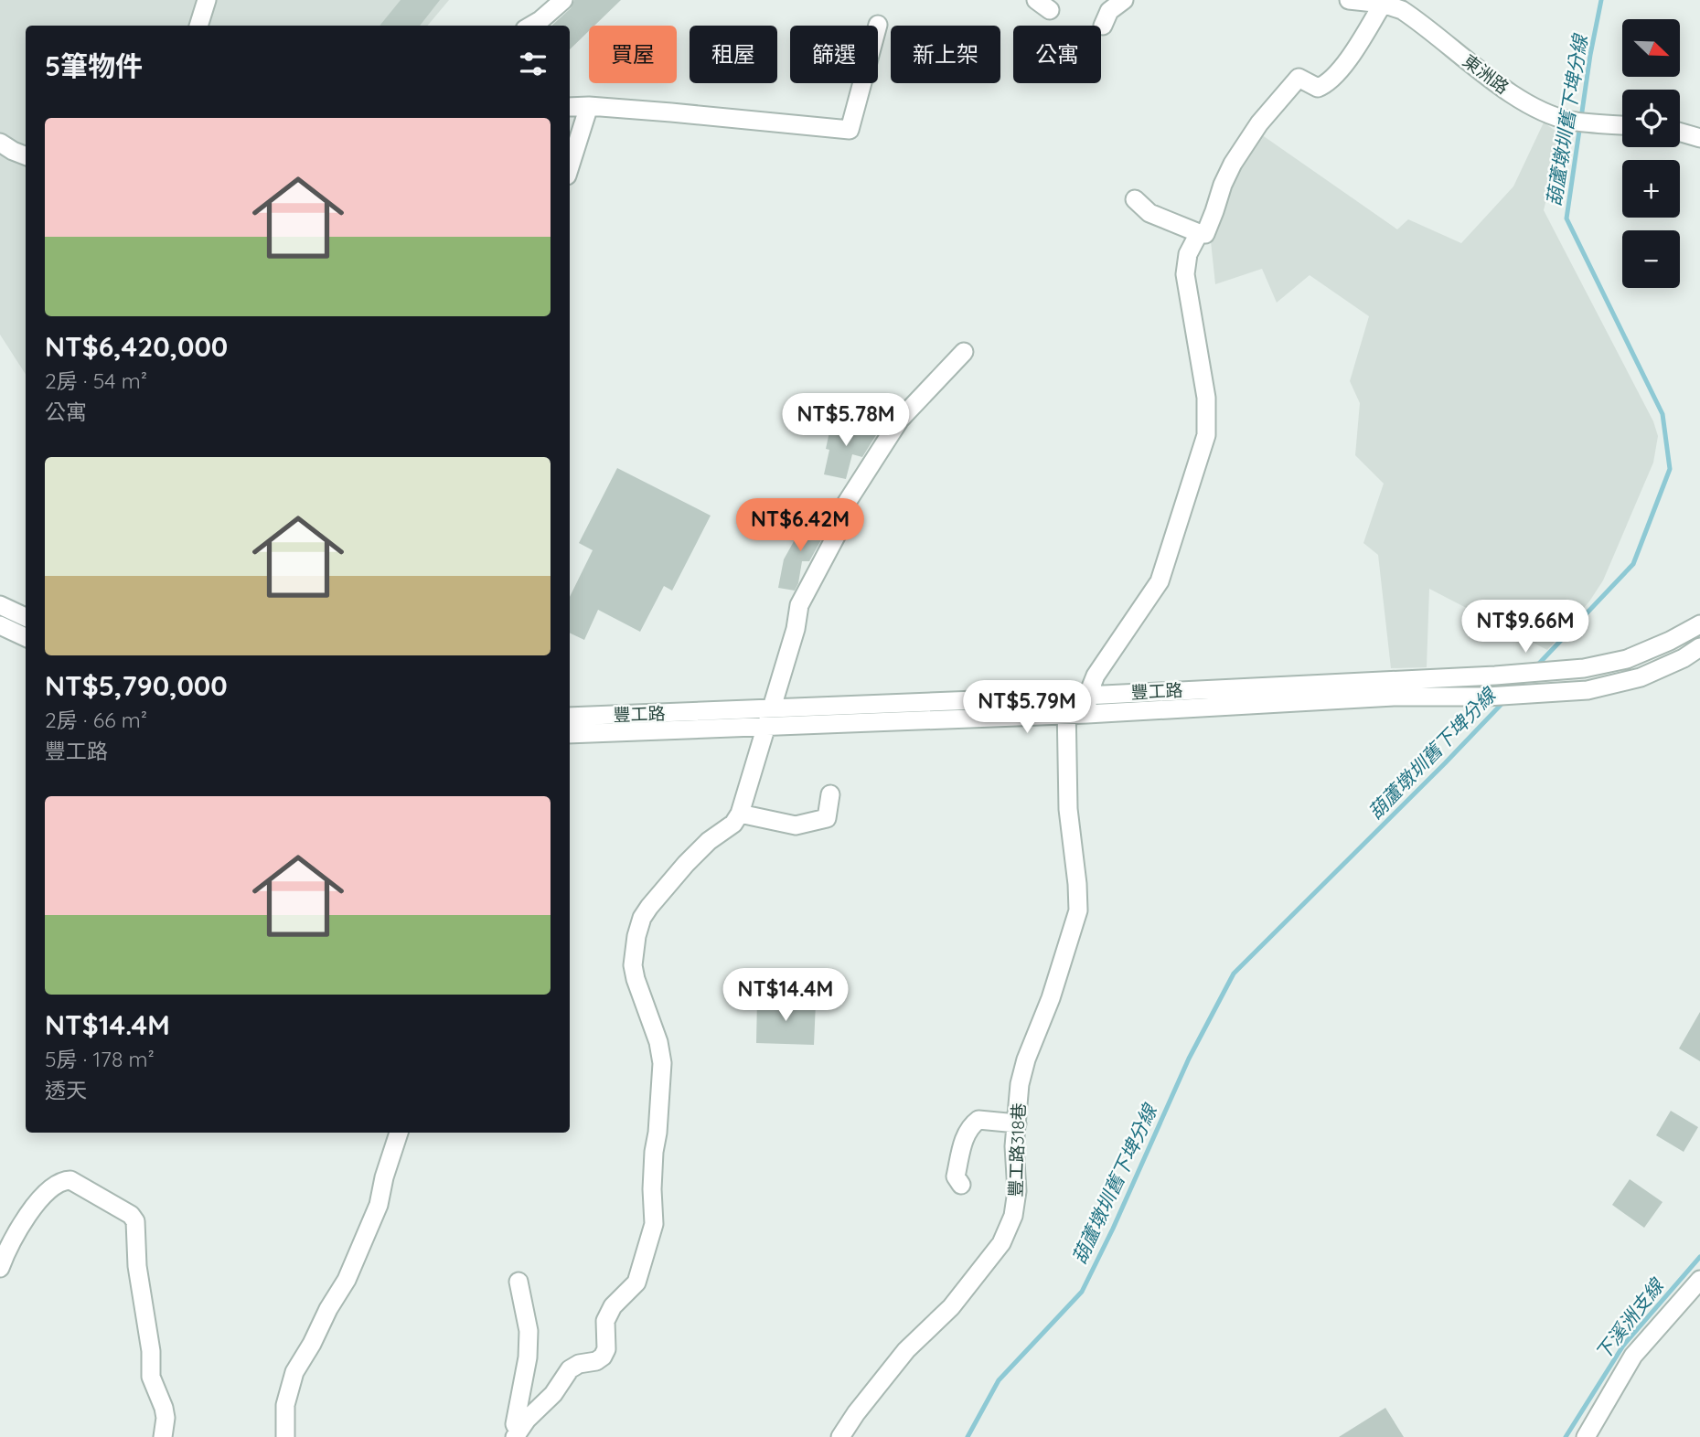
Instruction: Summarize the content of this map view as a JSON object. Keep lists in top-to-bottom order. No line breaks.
{"streets":{"street":["東洲路","豐工路","豐工路318巷"]},"crossings":[["豐工路","豐工路318巷"]],"water":["葫蘆墩圳舊下埤分線","下溪洲支線"],"north":"bottom right","page":{"map_buttons":["+","−"],"chip":["買屋","租屋","篩選","新上架","公寓"],"heading":"5筆物件","list":[{"name":"NT$6,420,000","note":"2房 · 54 m² · 公寓"},{"name":"NT$5,790,000","note":"2房 · 66 m² · 豐工路"},{"name":"NT$14.4M","note":"5房 · 178 m² · 透天"}],"price":["NT$5.78M","NT$6.42M","NT$9.66M","NT$5.79M","NT$14.4M"]}}
